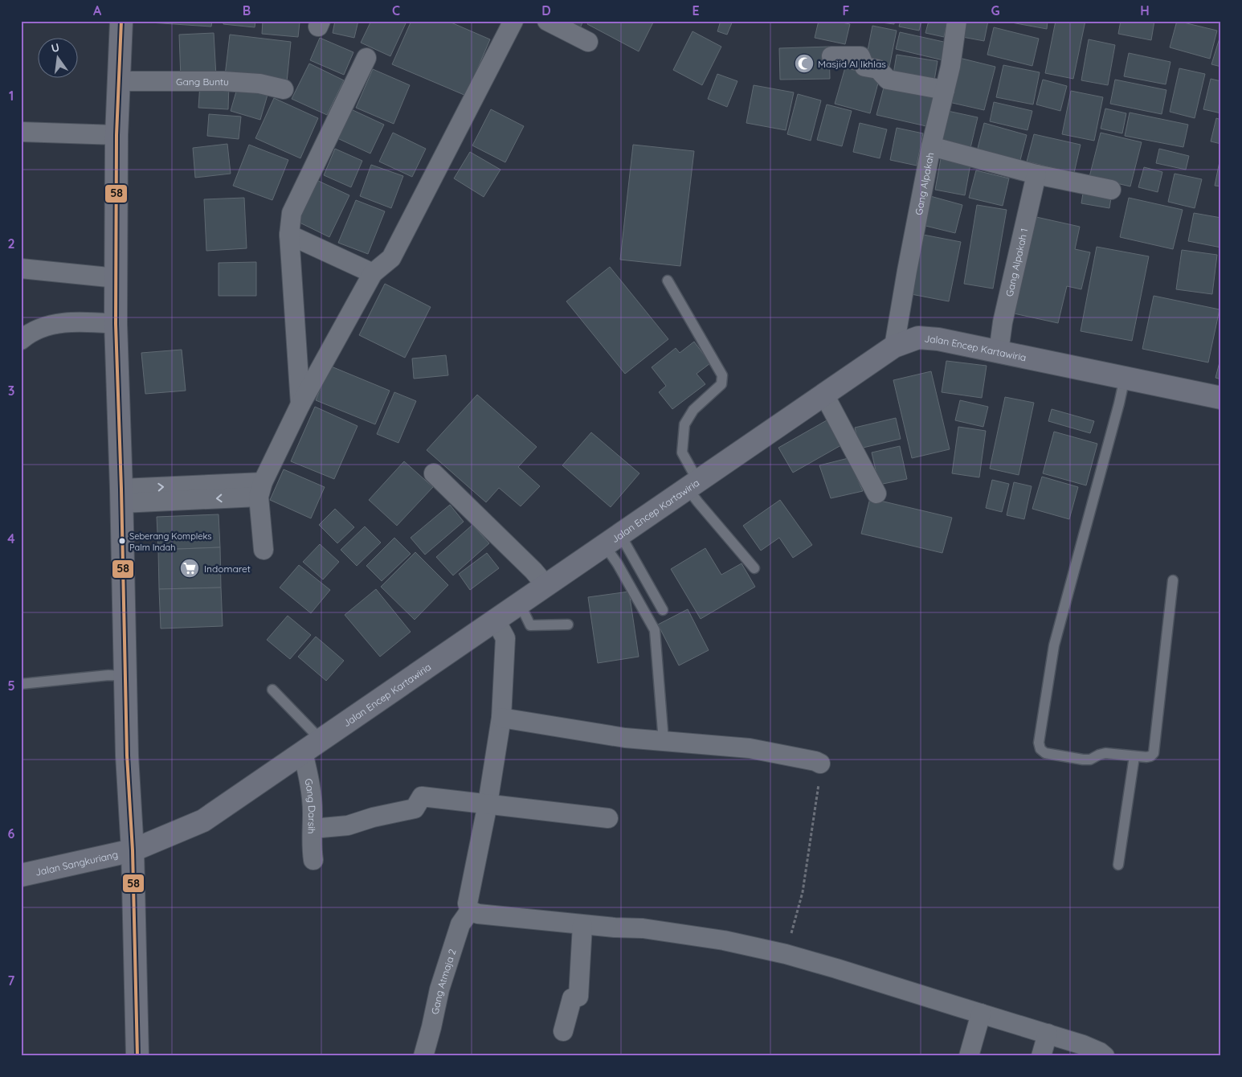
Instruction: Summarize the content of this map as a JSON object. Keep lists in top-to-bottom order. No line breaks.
{"streets":{"main road":["Jalan Encep Kartawiria","Jalan Sangkuriang"],"street":["Gang Buntu","Gang Alpakah","Gang Alpakah 1","Gang Darsih","Gang Atmaja 2"]},"crossings":[["Gang Alpakah","Jalan Encep Kartawiria"],["Gang Alpakah 1","Jalan Encep Kartawiria"],["Jalan Encep Kartawiria","Gang Darsih"],["Jalan Encep Kartawiria","Jalan Sangkuriang"]],"places":{"mosque":["Masjid Al Ikhlas"],"other":["Seberang Kompleks Palm Indah"],"supermarket":["Indomaret"]},"lines":["transit line 58"],"north":"top","grid":{"columns":["A","B","C","D","E","F","G","H"],"rows":["1","2","3","4","5","6","7"]}}
